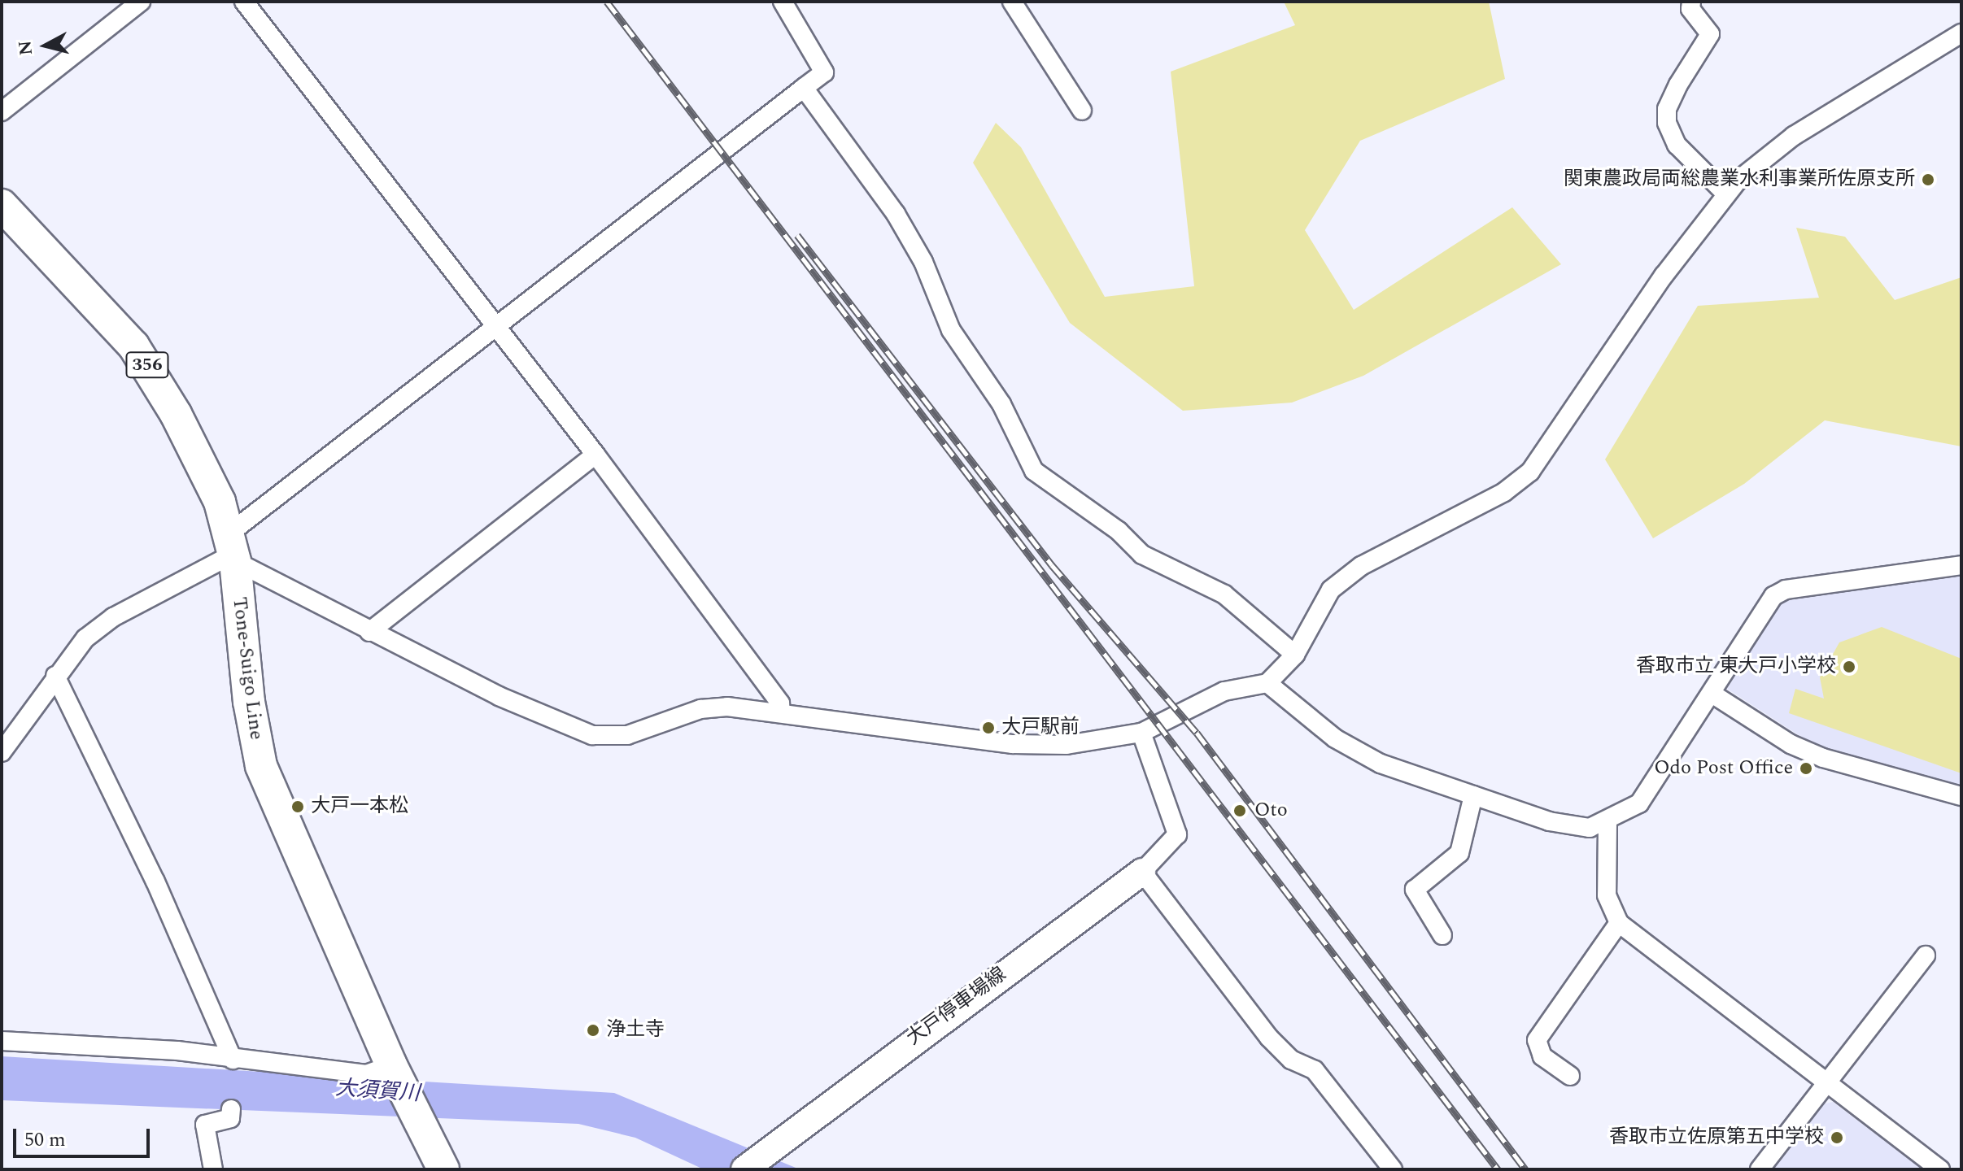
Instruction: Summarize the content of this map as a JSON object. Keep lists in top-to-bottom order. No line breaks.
{"streets":{"highway":["356","Tone-Suigo Line"],"main road":["大戸停車場線"]},"water":["大須賀川"],"places":["関東農政局両総農業水利事業所佐原支所","香取市立 東大戸小学校","大戸駅前","Odo Post Office","大戸一本松","Oto","浄土寺","香取市立佐原第五中学校"],"scale_bar":"50 m","north":"left"}
